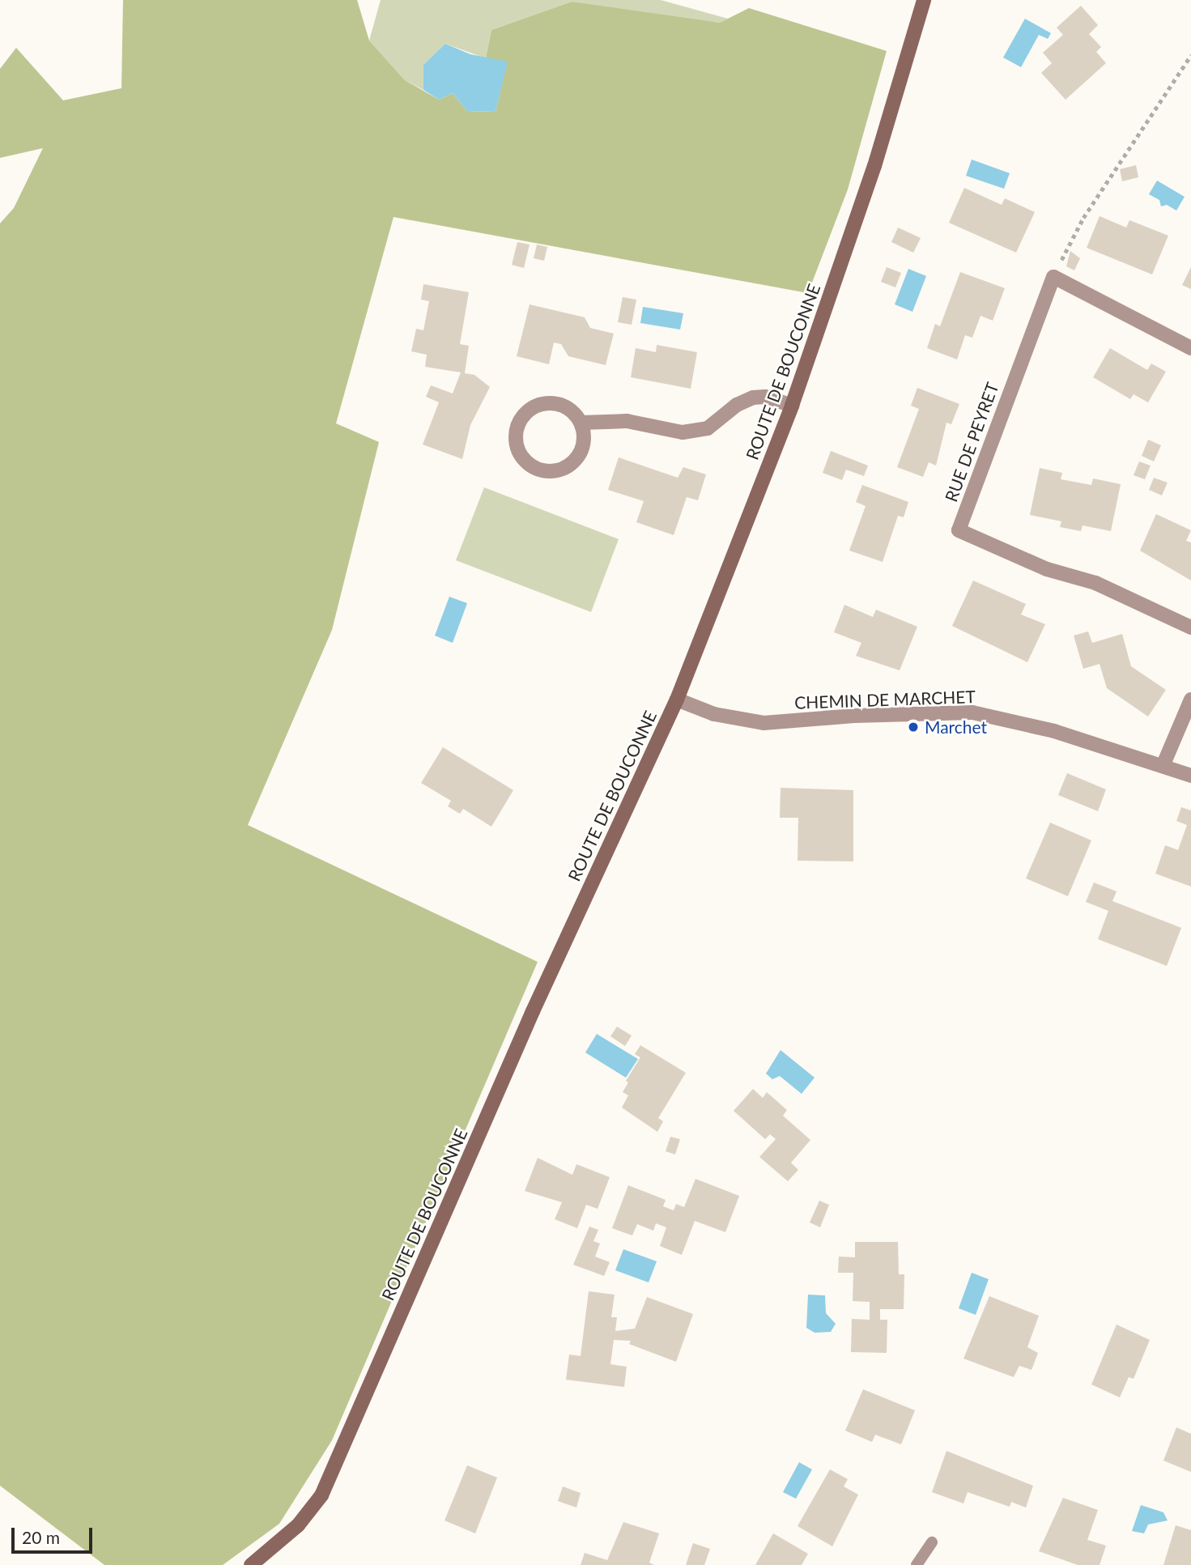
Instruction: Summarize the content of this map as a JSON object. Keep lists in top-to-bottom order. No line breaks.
{"streets":{"street":["ROUTE DE BOUCONNE","RUE DE PEYRET","CHEMIN DE MARCHET"]},"crossings":[["ROUTE DE BOUCONNE","CHEMIN DE MARCHET"]],"places":["Marchet"],"scale_bar":"20 m"}
